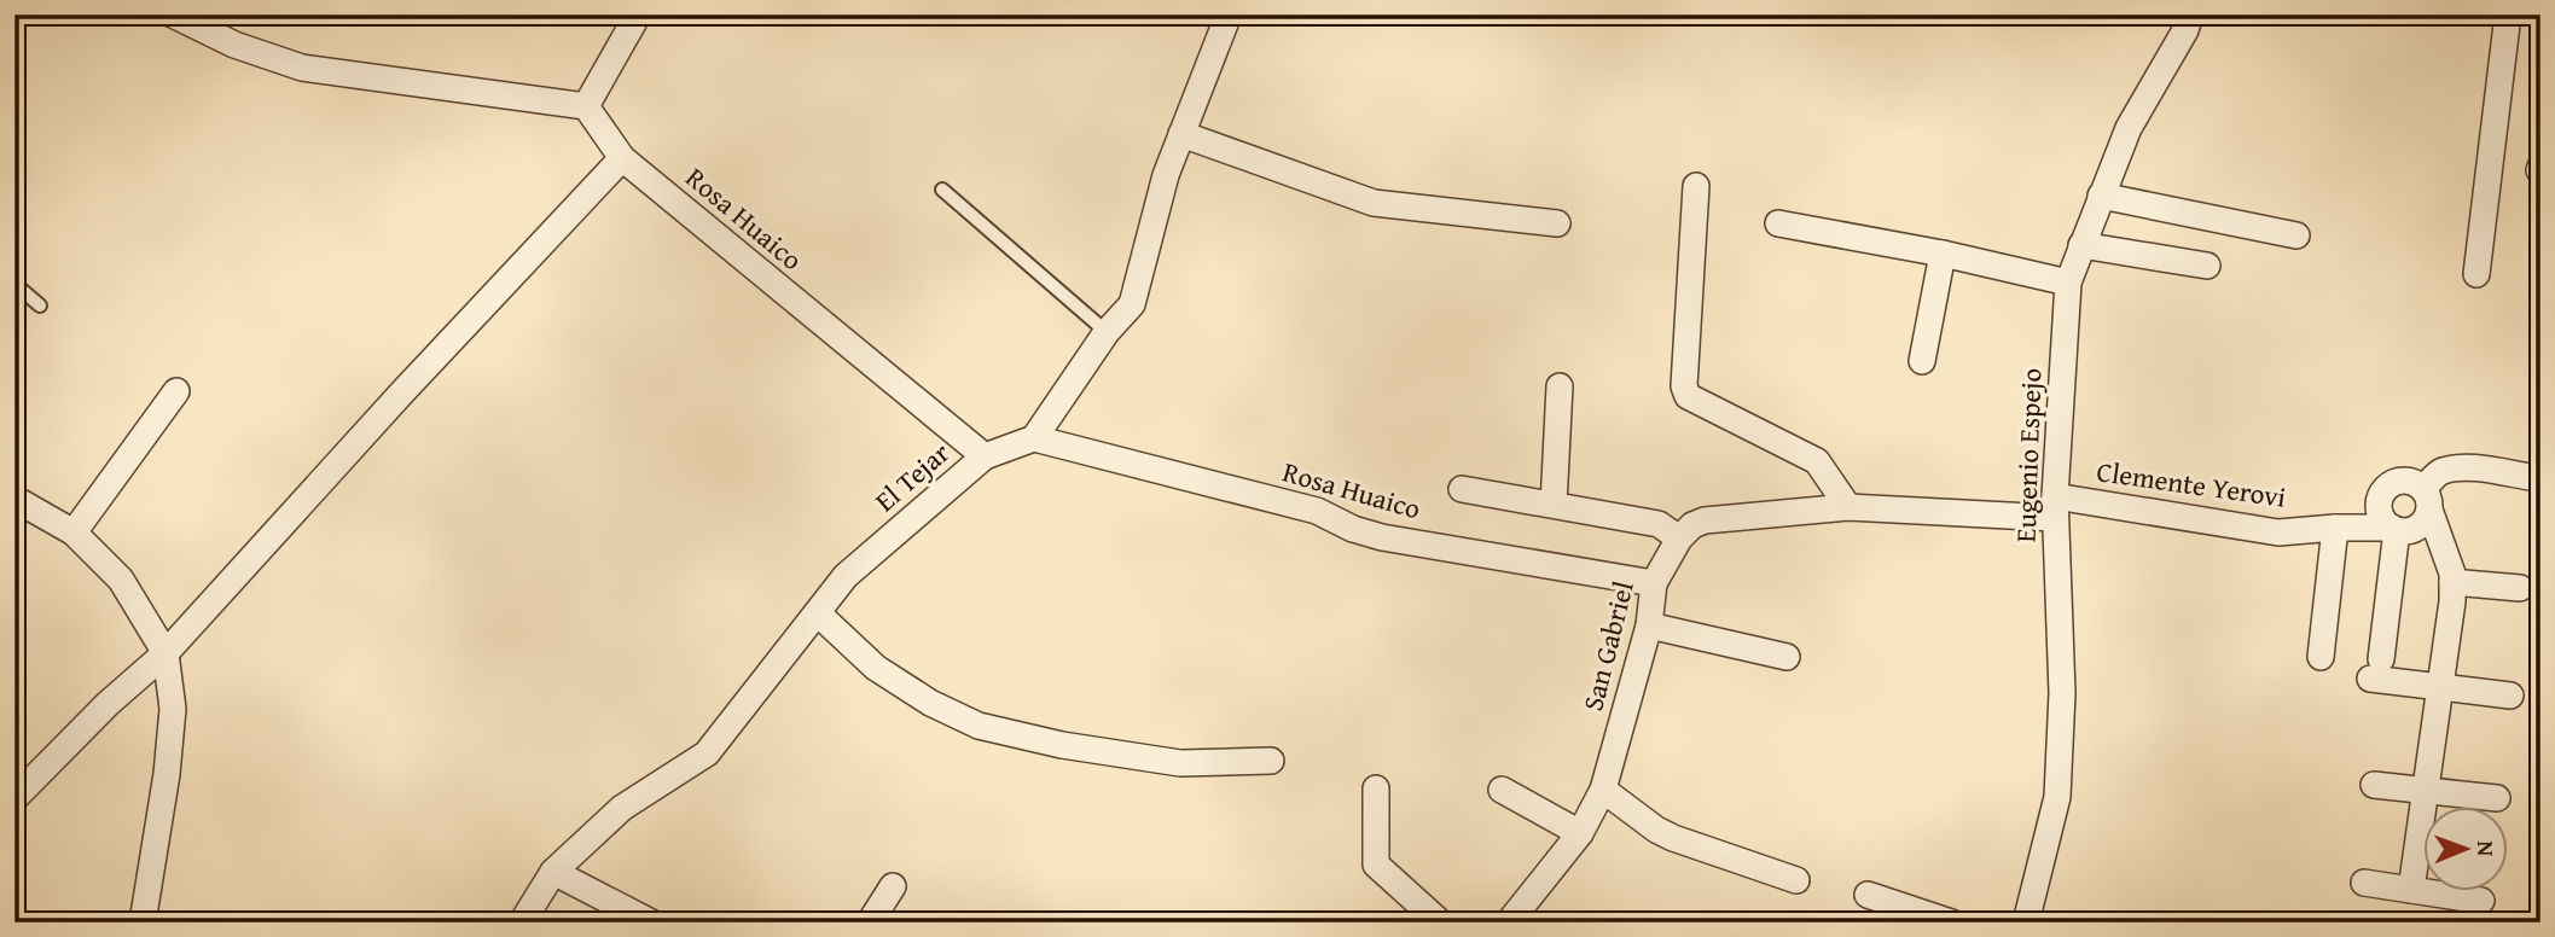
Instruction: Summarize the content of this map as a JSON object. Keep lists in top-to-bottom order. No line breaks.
{"streets":{"street":["Rosa Huaico","Eugenio Espejo","El Tejar","Clemente Yerovi","San Gabriel"]},"crossings":[["Rosa Huaico","El Tejar"],["Rosa Huaico","San Gabriel"],["Eugenio Espejo","Clemente Yerovi"]],"north":"right"}
